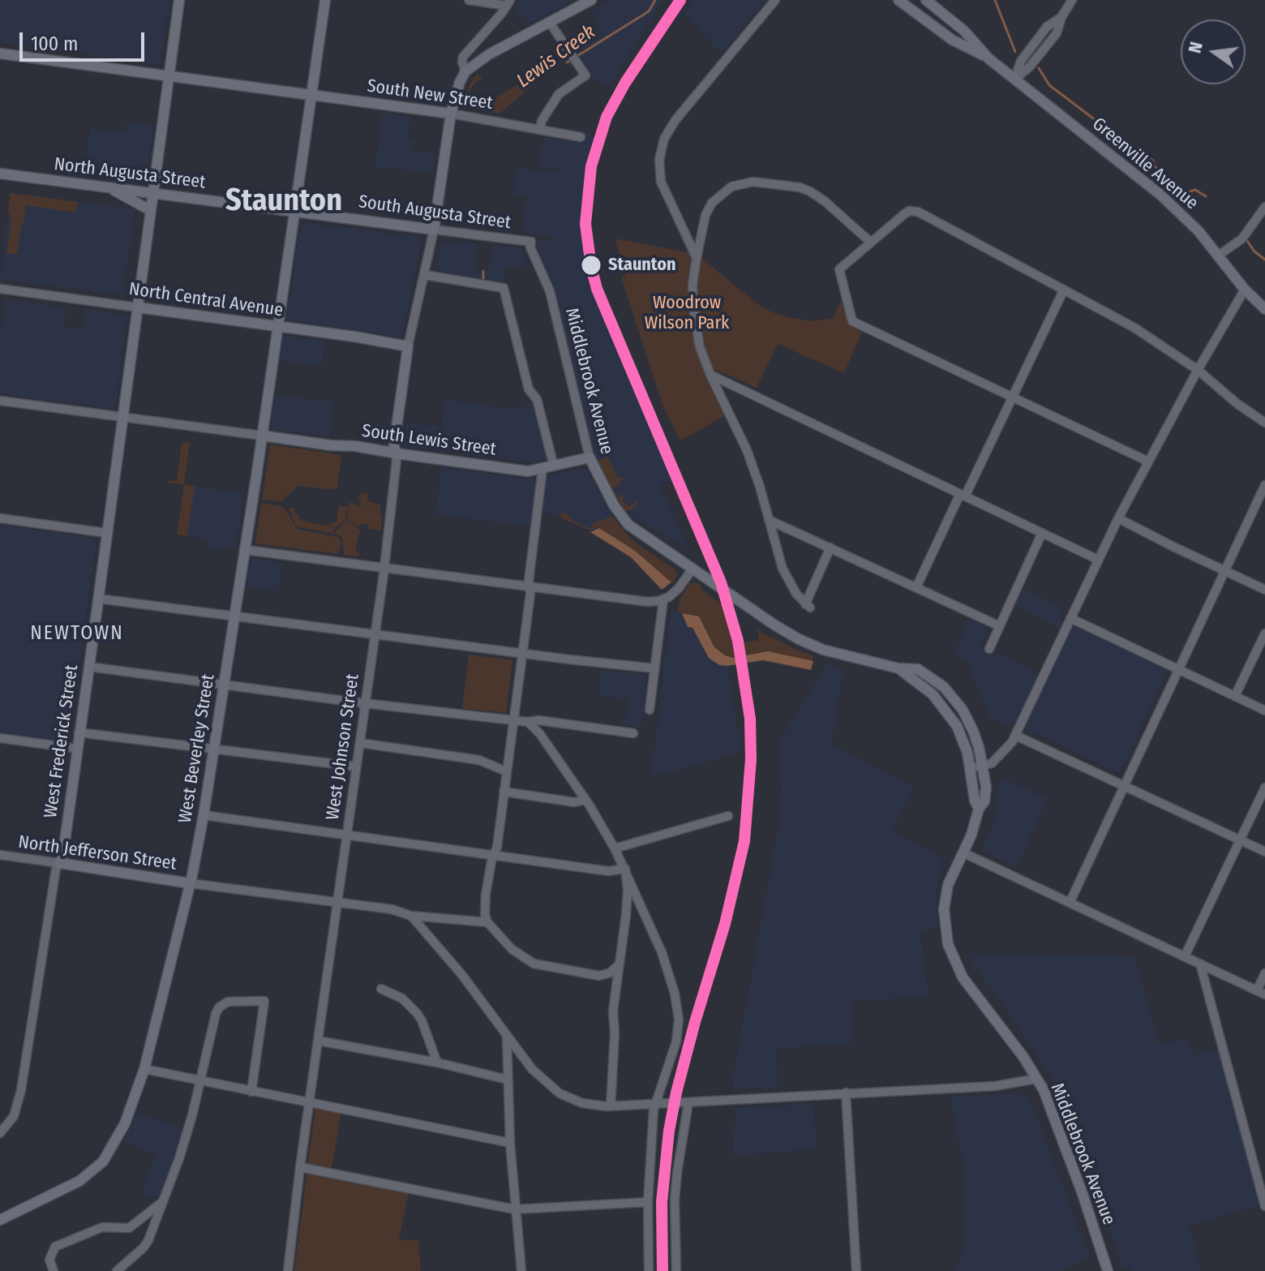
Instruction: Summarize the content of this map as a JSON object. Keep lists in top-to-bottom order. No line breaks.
{"streets":{"main road":["South New Street","Greenville Avenue","North Augusta Street","South Augusta Street","North Central Avenue","Middlebrook Avenue","South Lewis Street","West Frederick Street","West Johnson Street","West Beverley Street","North Jefferson Street"]},"crossings":[["South New Street","West Frederick Street"],["South New Street","West Beverley Street"],["North Augusta Street","South Augusta Street"],["North Augusta Street","West Frederick Street"],["North Augusta Street","West Beverley Street"],["South Augusta Street","Middlebrook Avenue"],["South Augusta Street","West Johnson Street"],["South Augusta Street","West Beverley Street"],["North Central Avenue","West Frederick Street"],["North Central Avenue","West Johnson Street"],["North Central Avenue","West Beverley Street"],["Middlebrook Avenue","South Lewis Street"],["South Lewis Street","West Johnson Street"],["South Lewis Street","West Beverley Street"],["West Frederick Street","North Jefferson Street"],["West Beverley Street","North Jefferson Street"]],"districts":["Staunton","NEWTOWN"],"water":["Lewis Creek"],"parks":["Woodrow Wilson Park"],"places":["Staunton"],"scale_bar":"100 m","north":"left"}
